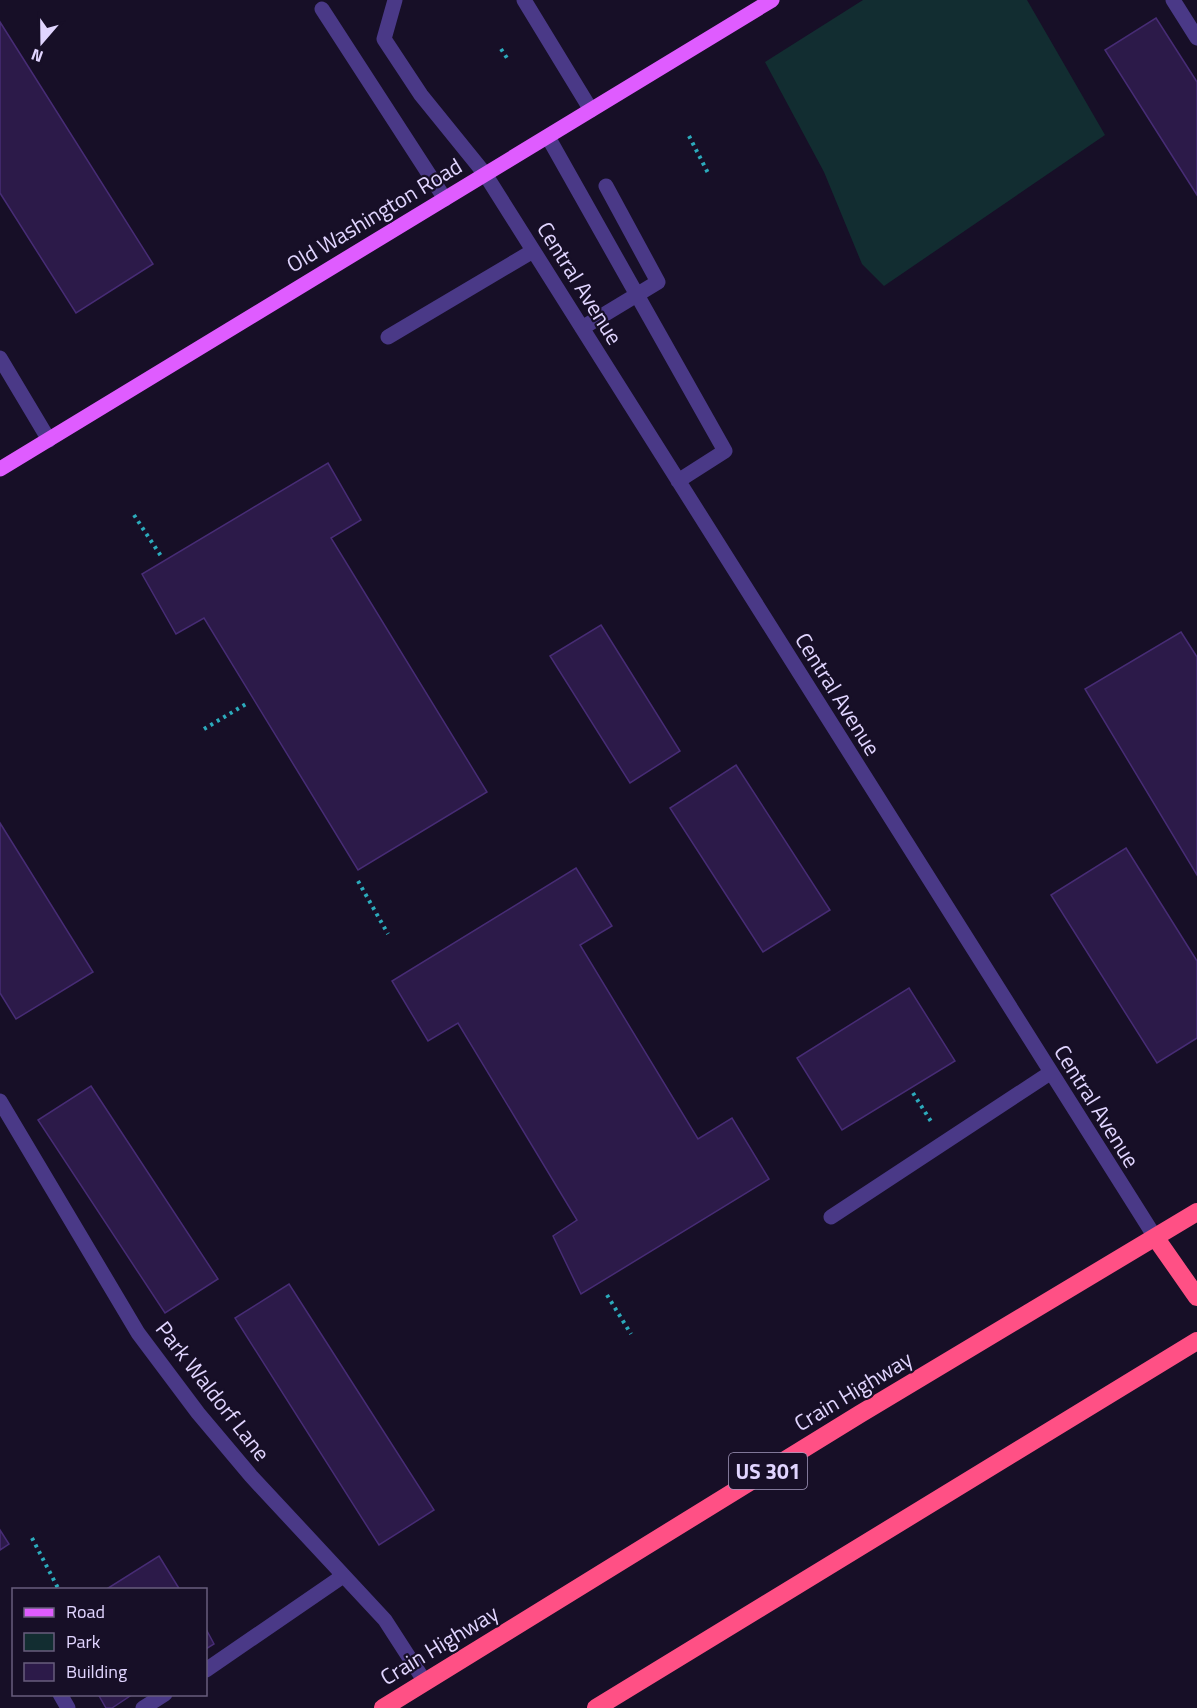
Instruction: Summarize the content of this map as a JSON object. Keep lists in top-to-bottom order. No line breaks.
{"streets":{"highway":["Crain Highway","US 301"],"main road":["Old Washington Road"],"street":["Central Avenue","Park Waldorf Lane"]},"crossings":[["Old Washington Road","Central Avenue"],["Central Avenue","Crain Highway"],["Park Waldorf Lane","Crain Highway"]],"legend":["Road","Park","Building"],"north":"bottom"}
